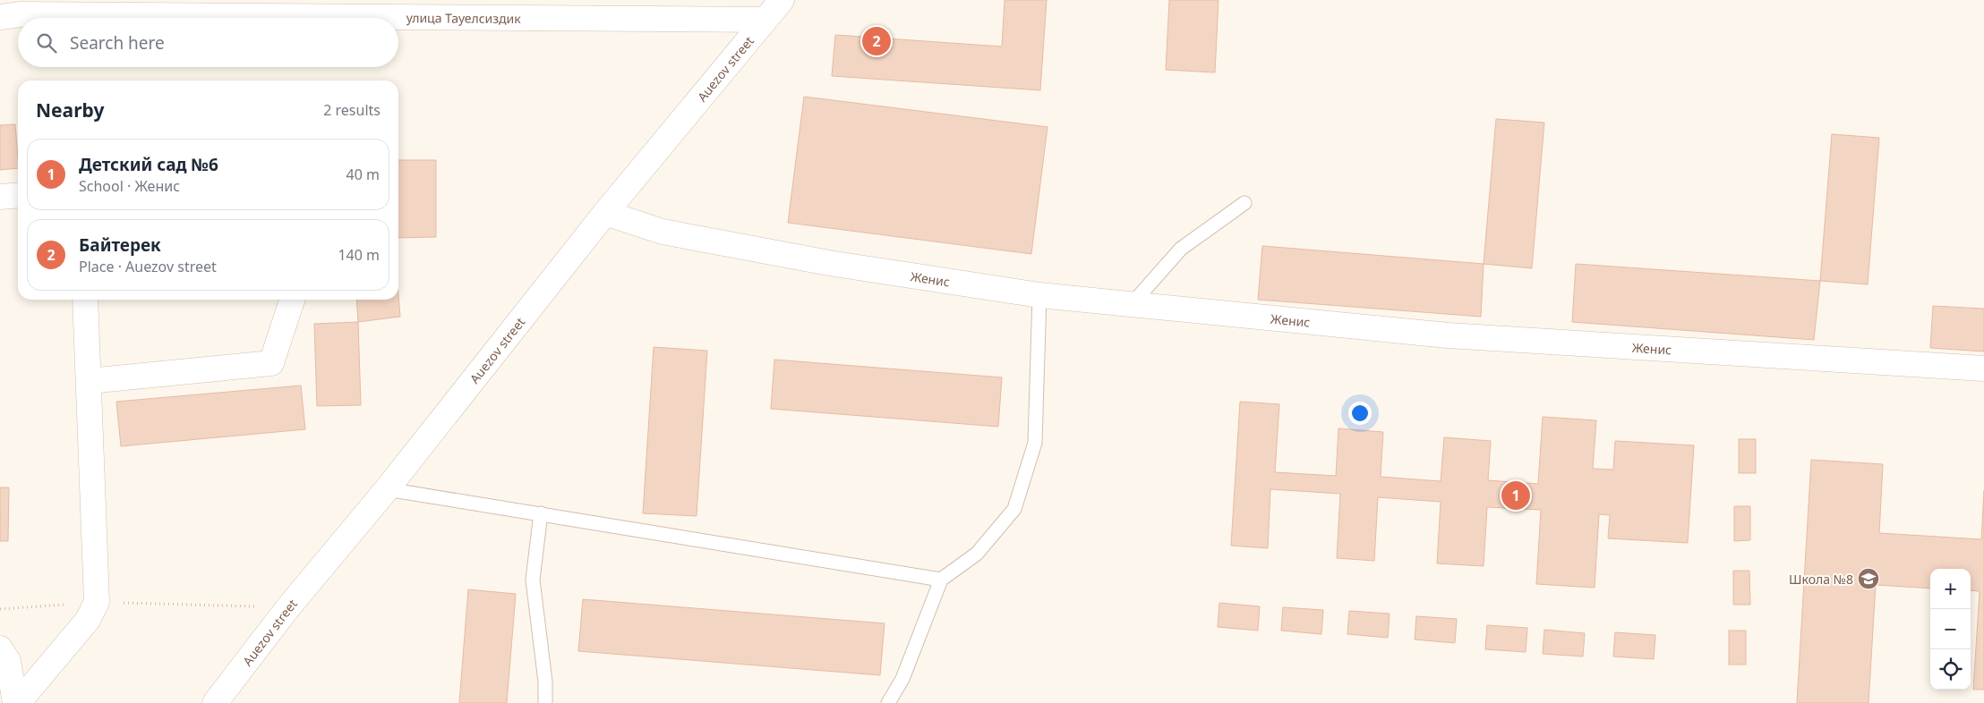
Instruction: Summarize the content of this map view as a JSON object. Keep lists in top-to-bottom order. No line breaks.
{"streets":{"street":["улица Тауелсиздик","Auezov street","Женис"]},"crossings":[["улица Тауелсиздик","Auezov street"],["Auezov street","Женис"]],"places":{"school or university":["Школа №8"]},"page":{"search":"Search here","pins":["2","1"],"heading":["Nearby","2 results"],"list":[{"mark":"1","name":"Детский сад №6","note":"School · Женис","value":"40 m"},{"mark":"2","name":"Байтерек","note":"Place · Auezov street","value":"140 m"}],"map_buttons":["+","−"]}}
